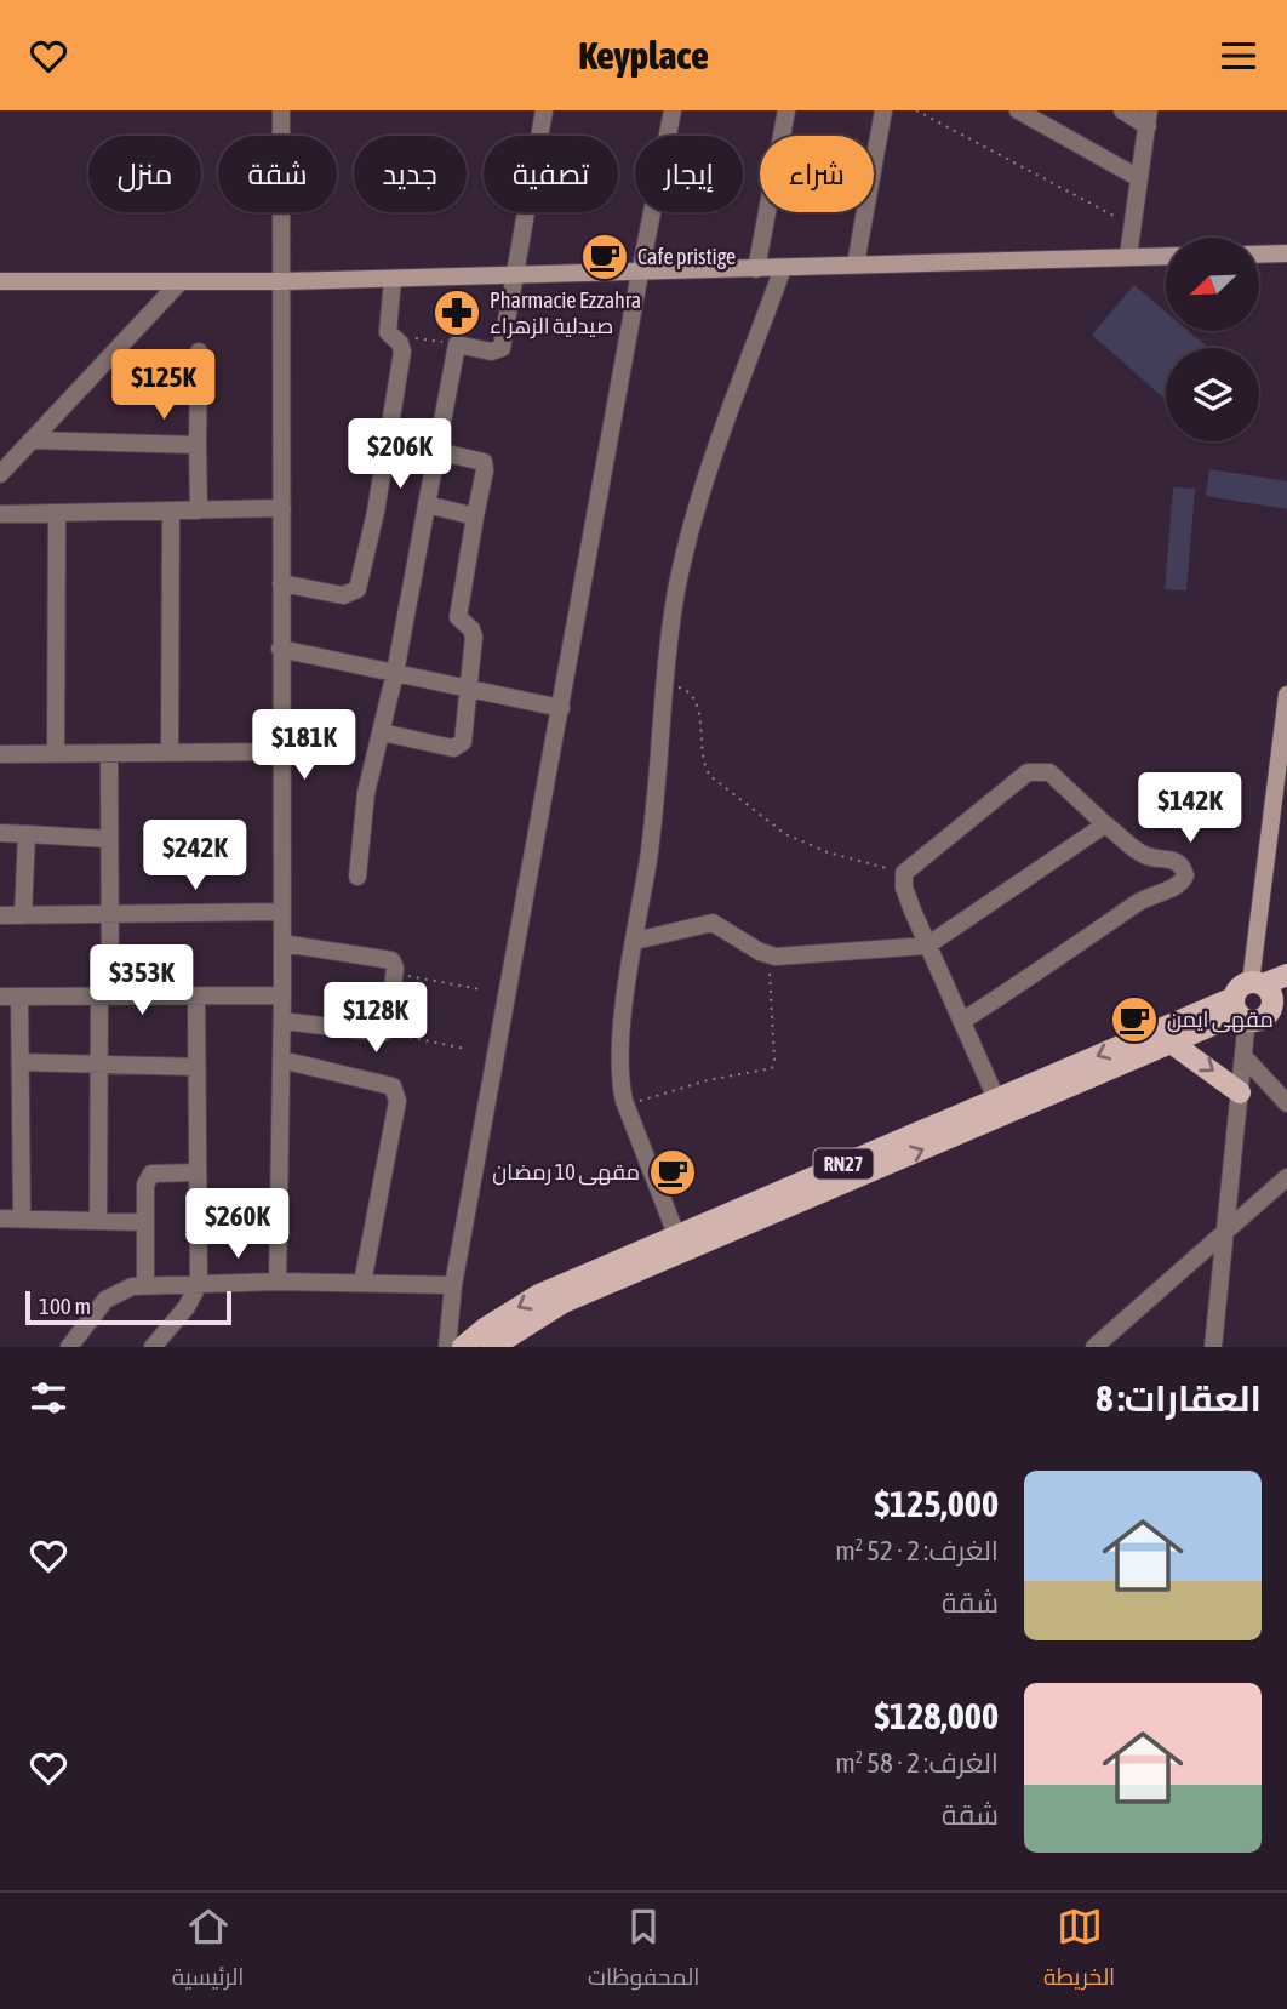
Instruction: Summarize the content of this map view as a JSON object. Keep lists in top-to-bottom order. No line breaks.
{"streets":{"main road":["RN27"]},"places":{"cafe":["Cafe pristige","مقهى ايمن","مقهى 10 رمضان"],"pharmacy":["Pharmacie Ezzahra صيدلية الزهراء"]},"scale_bar":"100 m","north":"bottom left","page":{"header":"Keyplace","chip":["شراء","إيجار","تصفية","جديد","شقة","منزل"],"price":["$125K","$206K","$181K","$142K","$242K","$353K","$128K","$260K"],"scale":"100 m","heading":"العقارات: 8","list":[{"name":"$125,000","note":"الغرف: 2 · 52 m² · شقة"},{"name":"$128,000","note":"الغرف: 2 · 58 m² · شقة"}],"tabs":["الخريطة","المحفوظات","الرئيسية"]}}
